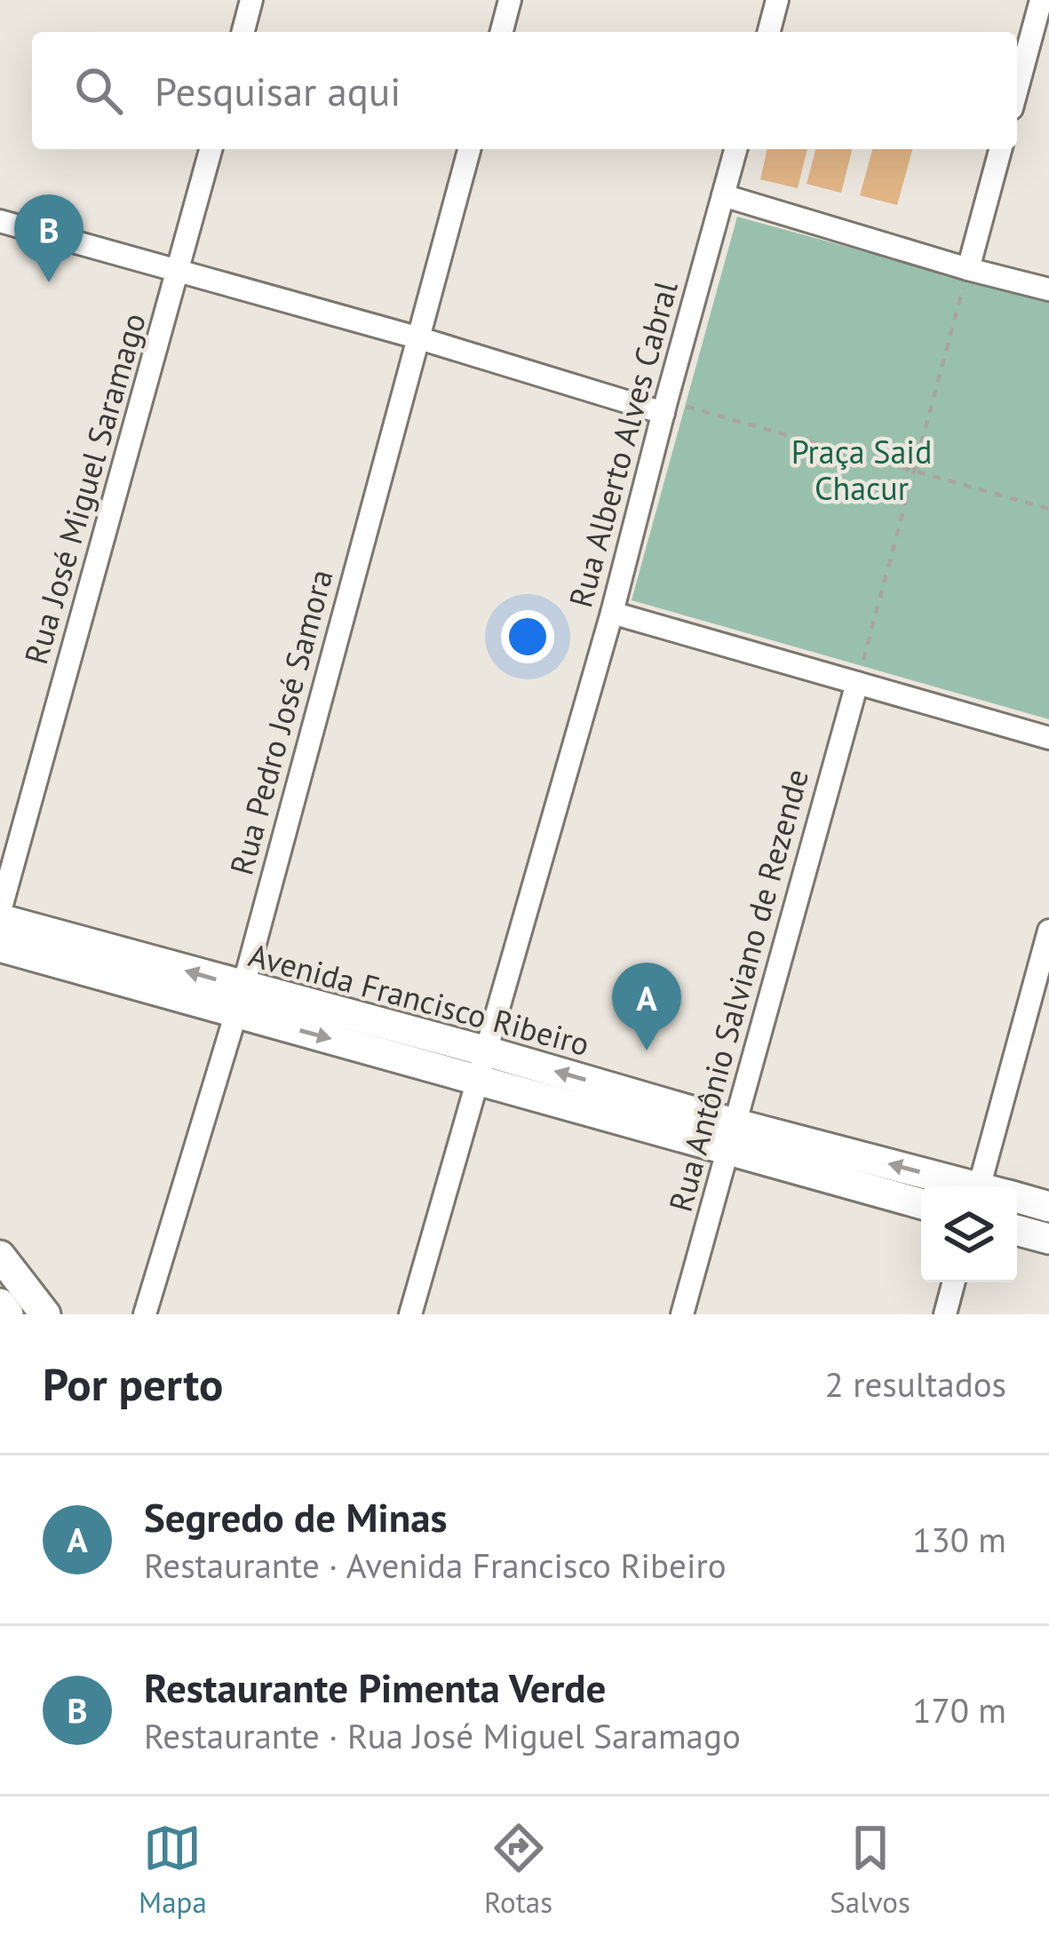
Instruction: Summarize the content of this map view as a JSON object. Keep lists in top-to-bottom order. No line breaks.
{"streets":{"main road":["Avenida Francisco Ribeiro"],"street":["Rua Alberto Alves Cabral","Rua José Miguel Saramago","Rua Pedro José Samora","Rua Antônio Salviano de Rezende"]},"crossings":[["Rua Alberto Alves Cabral","Avenida Francisco Ribeiro"],["Rua José Miguel Saramago","Avenida Francisco Ribeiro"],["Rua Pedro José Samora","Avenida Francisco Ribeiro"],["Rua Antônio Salviano de Rezende","Avenida Francisco Ribeiro"]],"parks":["Praça Said Chacur"],"page":{"search":"Pesquisar aqui","pins":["B","A"],"heading":["Por perto","2 resultados"],"list":[{"mark":"A","name":"Segredo de Minas","note":"Restaurante · Avenida Francisco Ribeiro","value":"130 m"},{"mark":"B","name":"Restaurante Pimenta Verde","note":"Restaurante · Rua José Miguel Saramago","value":"170 m"}],"nav":["Mapa","Rotas","Salvos"]}}
